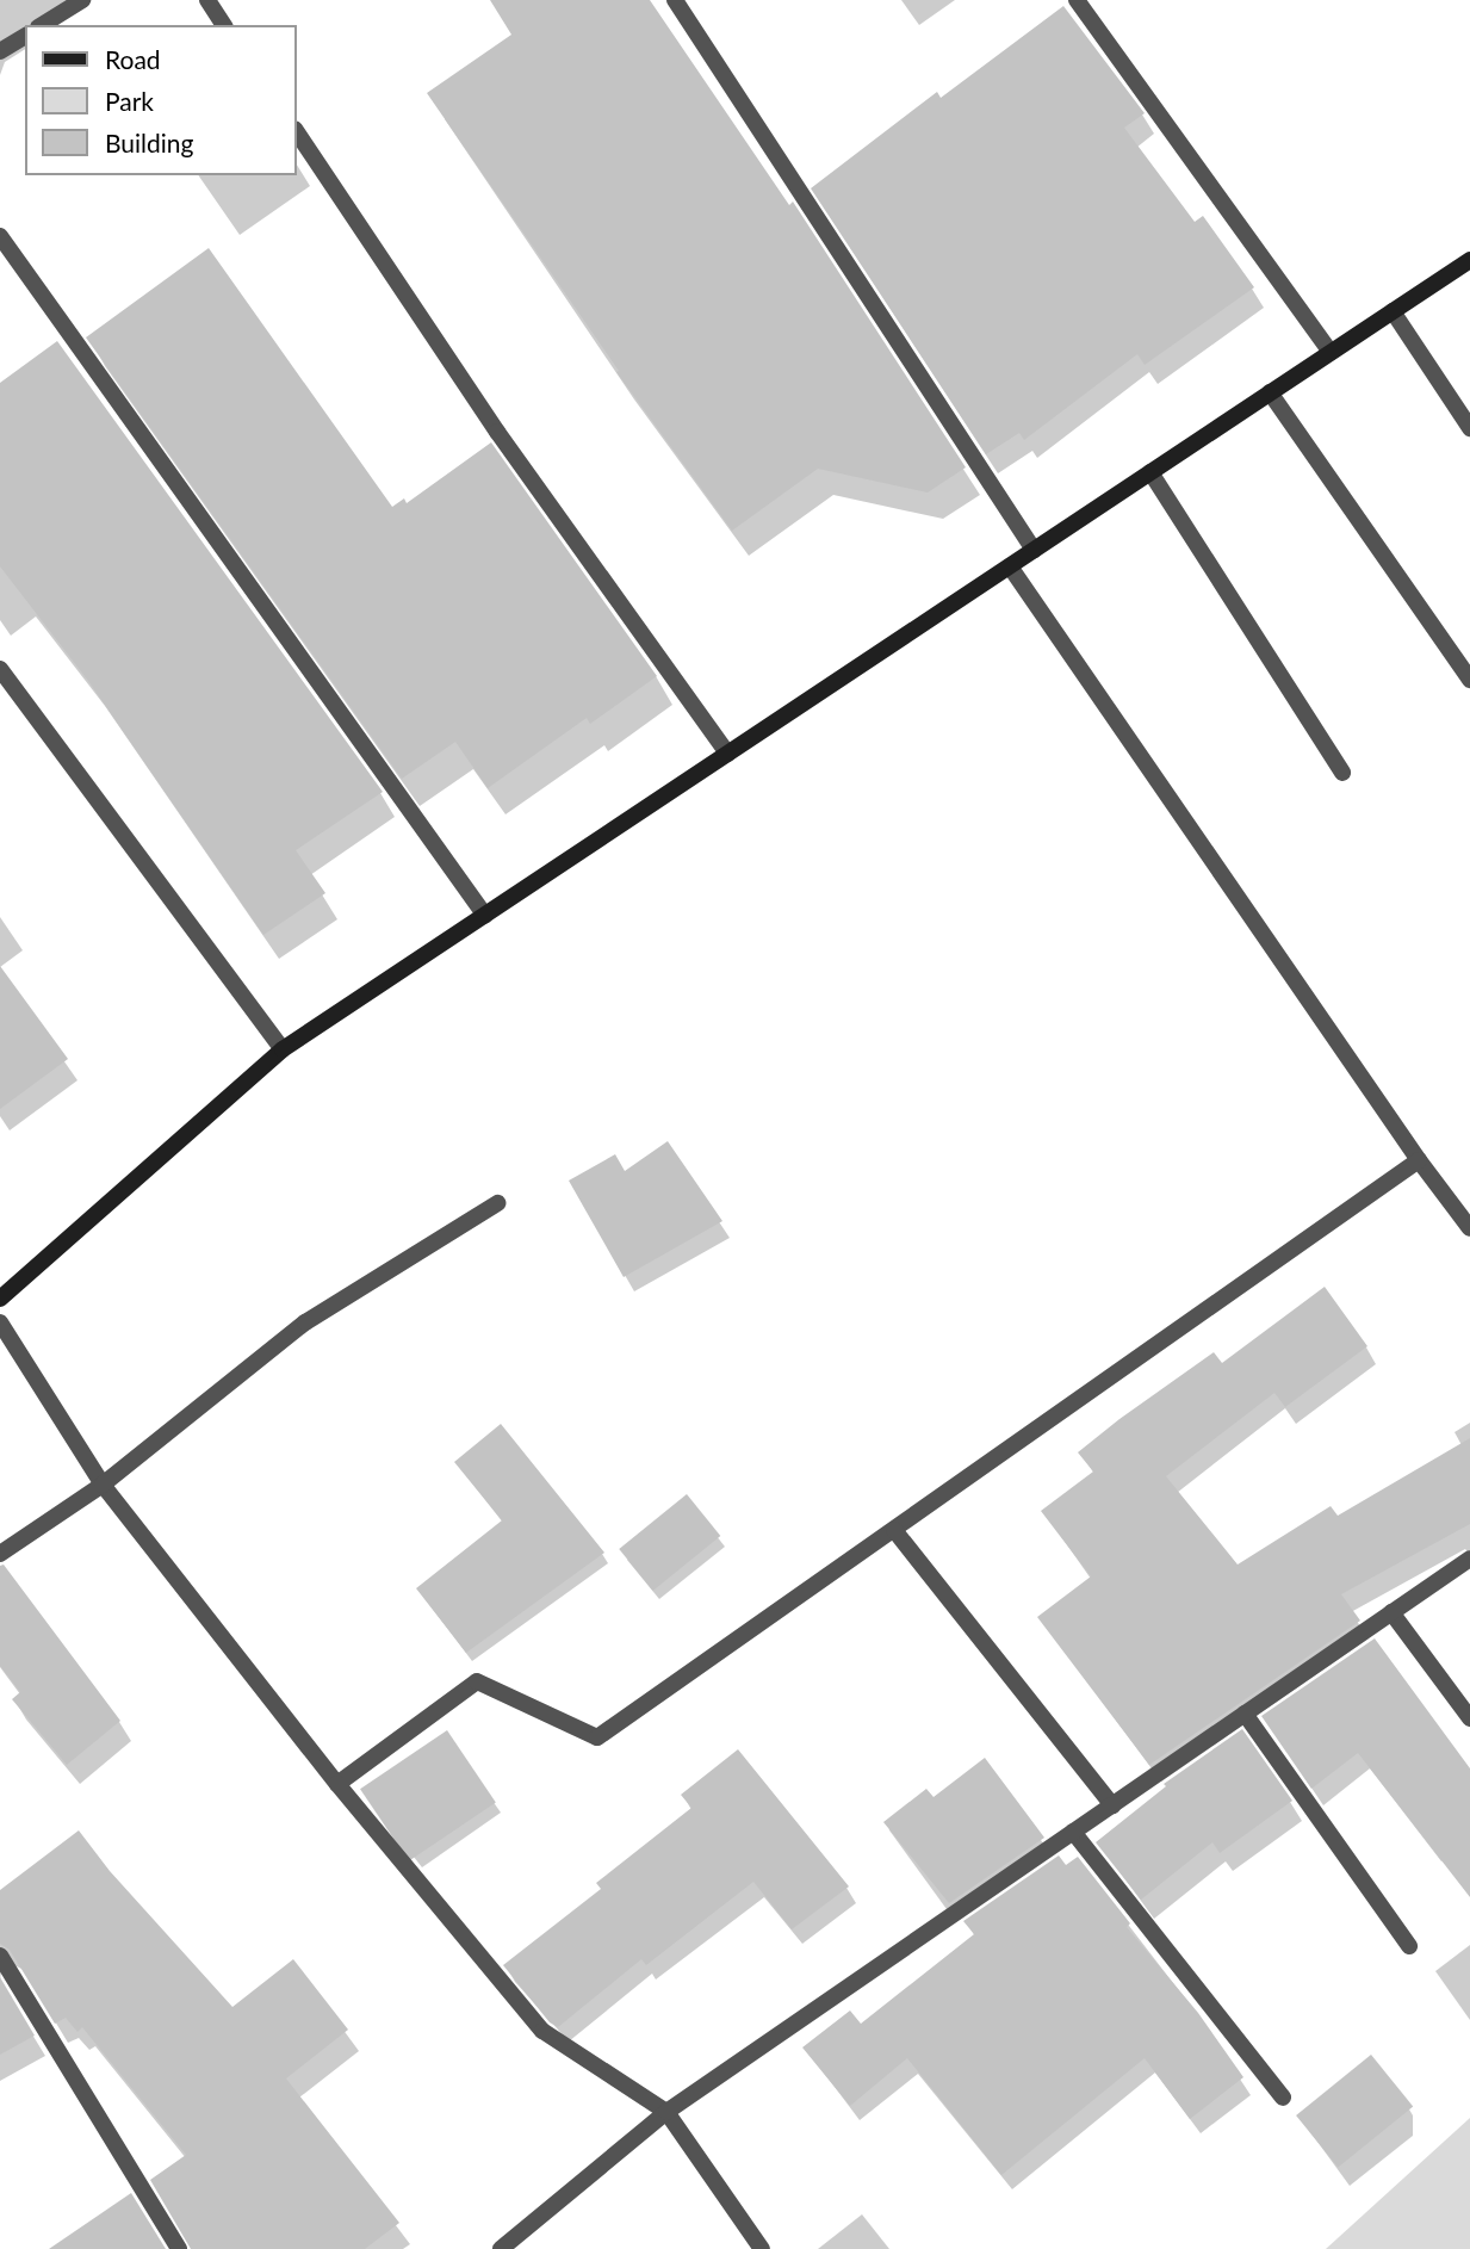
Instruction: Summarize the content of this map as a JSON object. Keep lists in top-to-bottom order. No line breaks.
{"legend":["Road","Park","Building"]}
